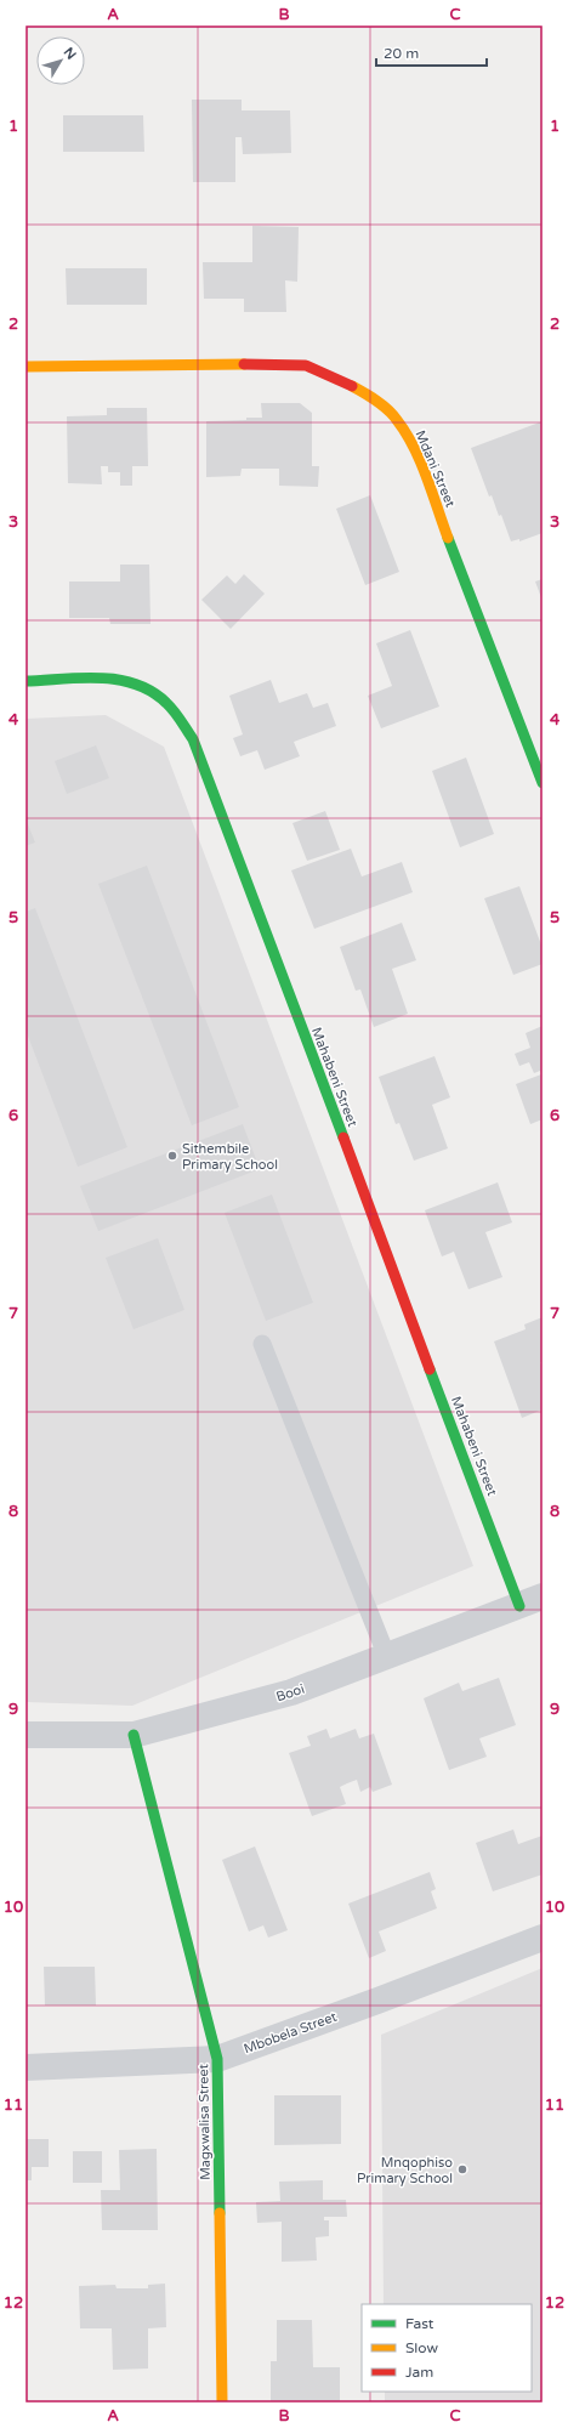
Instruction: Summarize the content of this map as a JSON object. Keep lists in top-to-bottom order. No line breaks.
{"streets":{"street":["Mdani Street","Mahabeni Street","Booi","Mbobela Street","Magxwalisa Street"]},"crossings":[["Mahabeni Street","Booi"],["Booi","Magxwalisa Street"],["Mbobela Street","Magxwalisa Street"]],"places":["Sithembile Primary School","Mnqophiso Primary School"],"legend":["Fast","Slow","Jam"],"scale_bar":"20 m","north":"top right","grid":{"columns":["A","B","C"],"rows":["1","2","3","4","5","6","7","8","9","10","11","12"]}}
